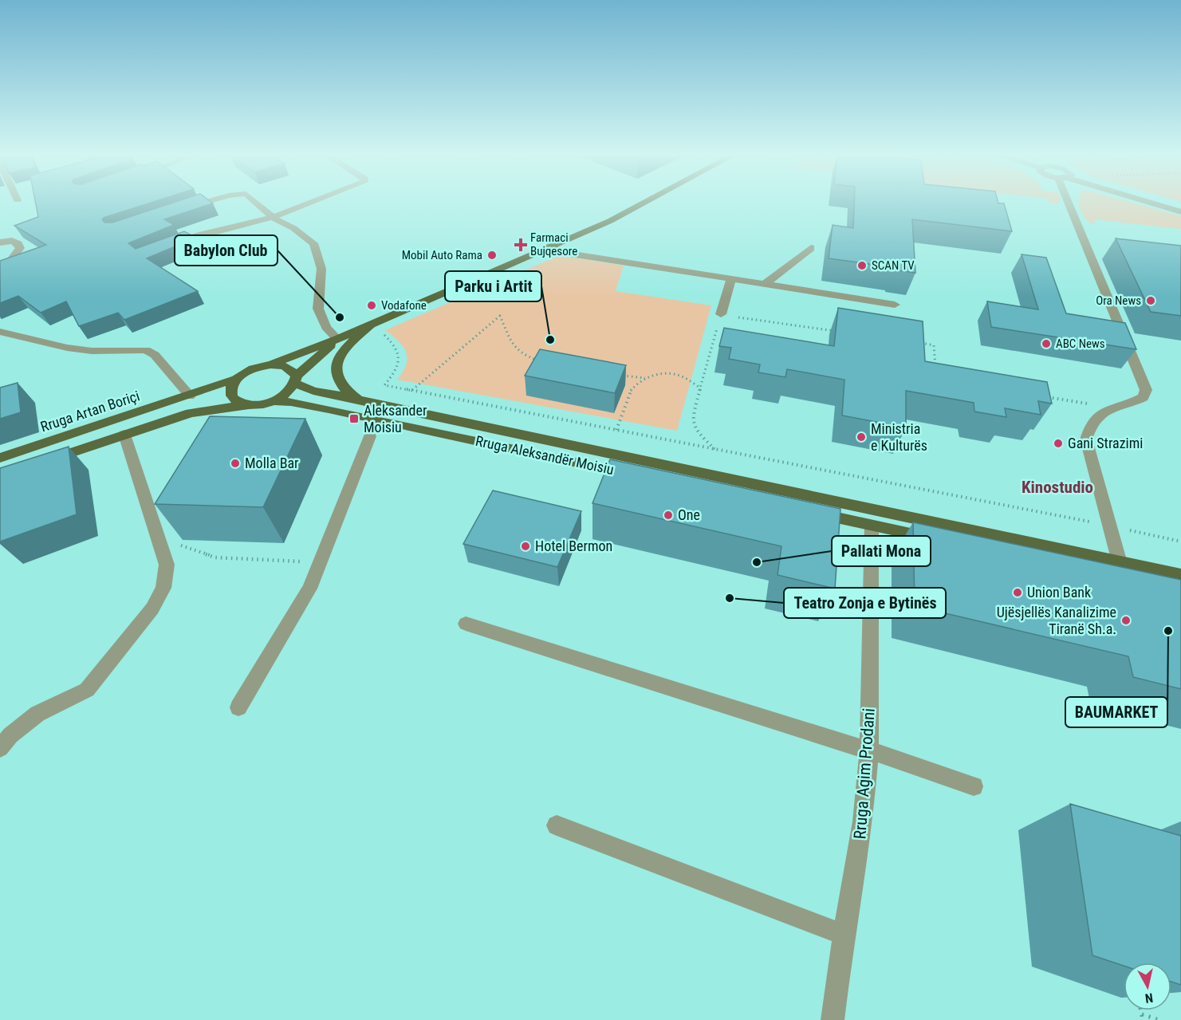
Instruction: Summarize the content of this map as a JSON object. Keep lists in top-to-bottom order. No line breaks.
{"streets":{"main road":["Rruga Artan Boriçi","Rruga Aleksandër Moisiu"],"street":["Rruga Agim Prodani"]},"crossings":[["Rruga Artan Boriçi","Rruga Aleksandër Moisiu"]],"districts":["Kinostudio"],"places":{"health":["Farmaci Bujqesore"],"other":["Mobil Auto Rama","SCAN TV","Ora News","Vodafone","Babylon Club","Parku i Artit","ABC News","Ministria e Kulturës","Gani Strazimi","Molla Bar","One","Hotel Bermon","Pallati Mona","Union Bank","Teatro Zonja e Bytinës","Ujësjellës Kanalizime Tiranë Sh.a.","BAUMARKET"],"transit":["Aleksander Moisiu"]},"north":"bottom"}
